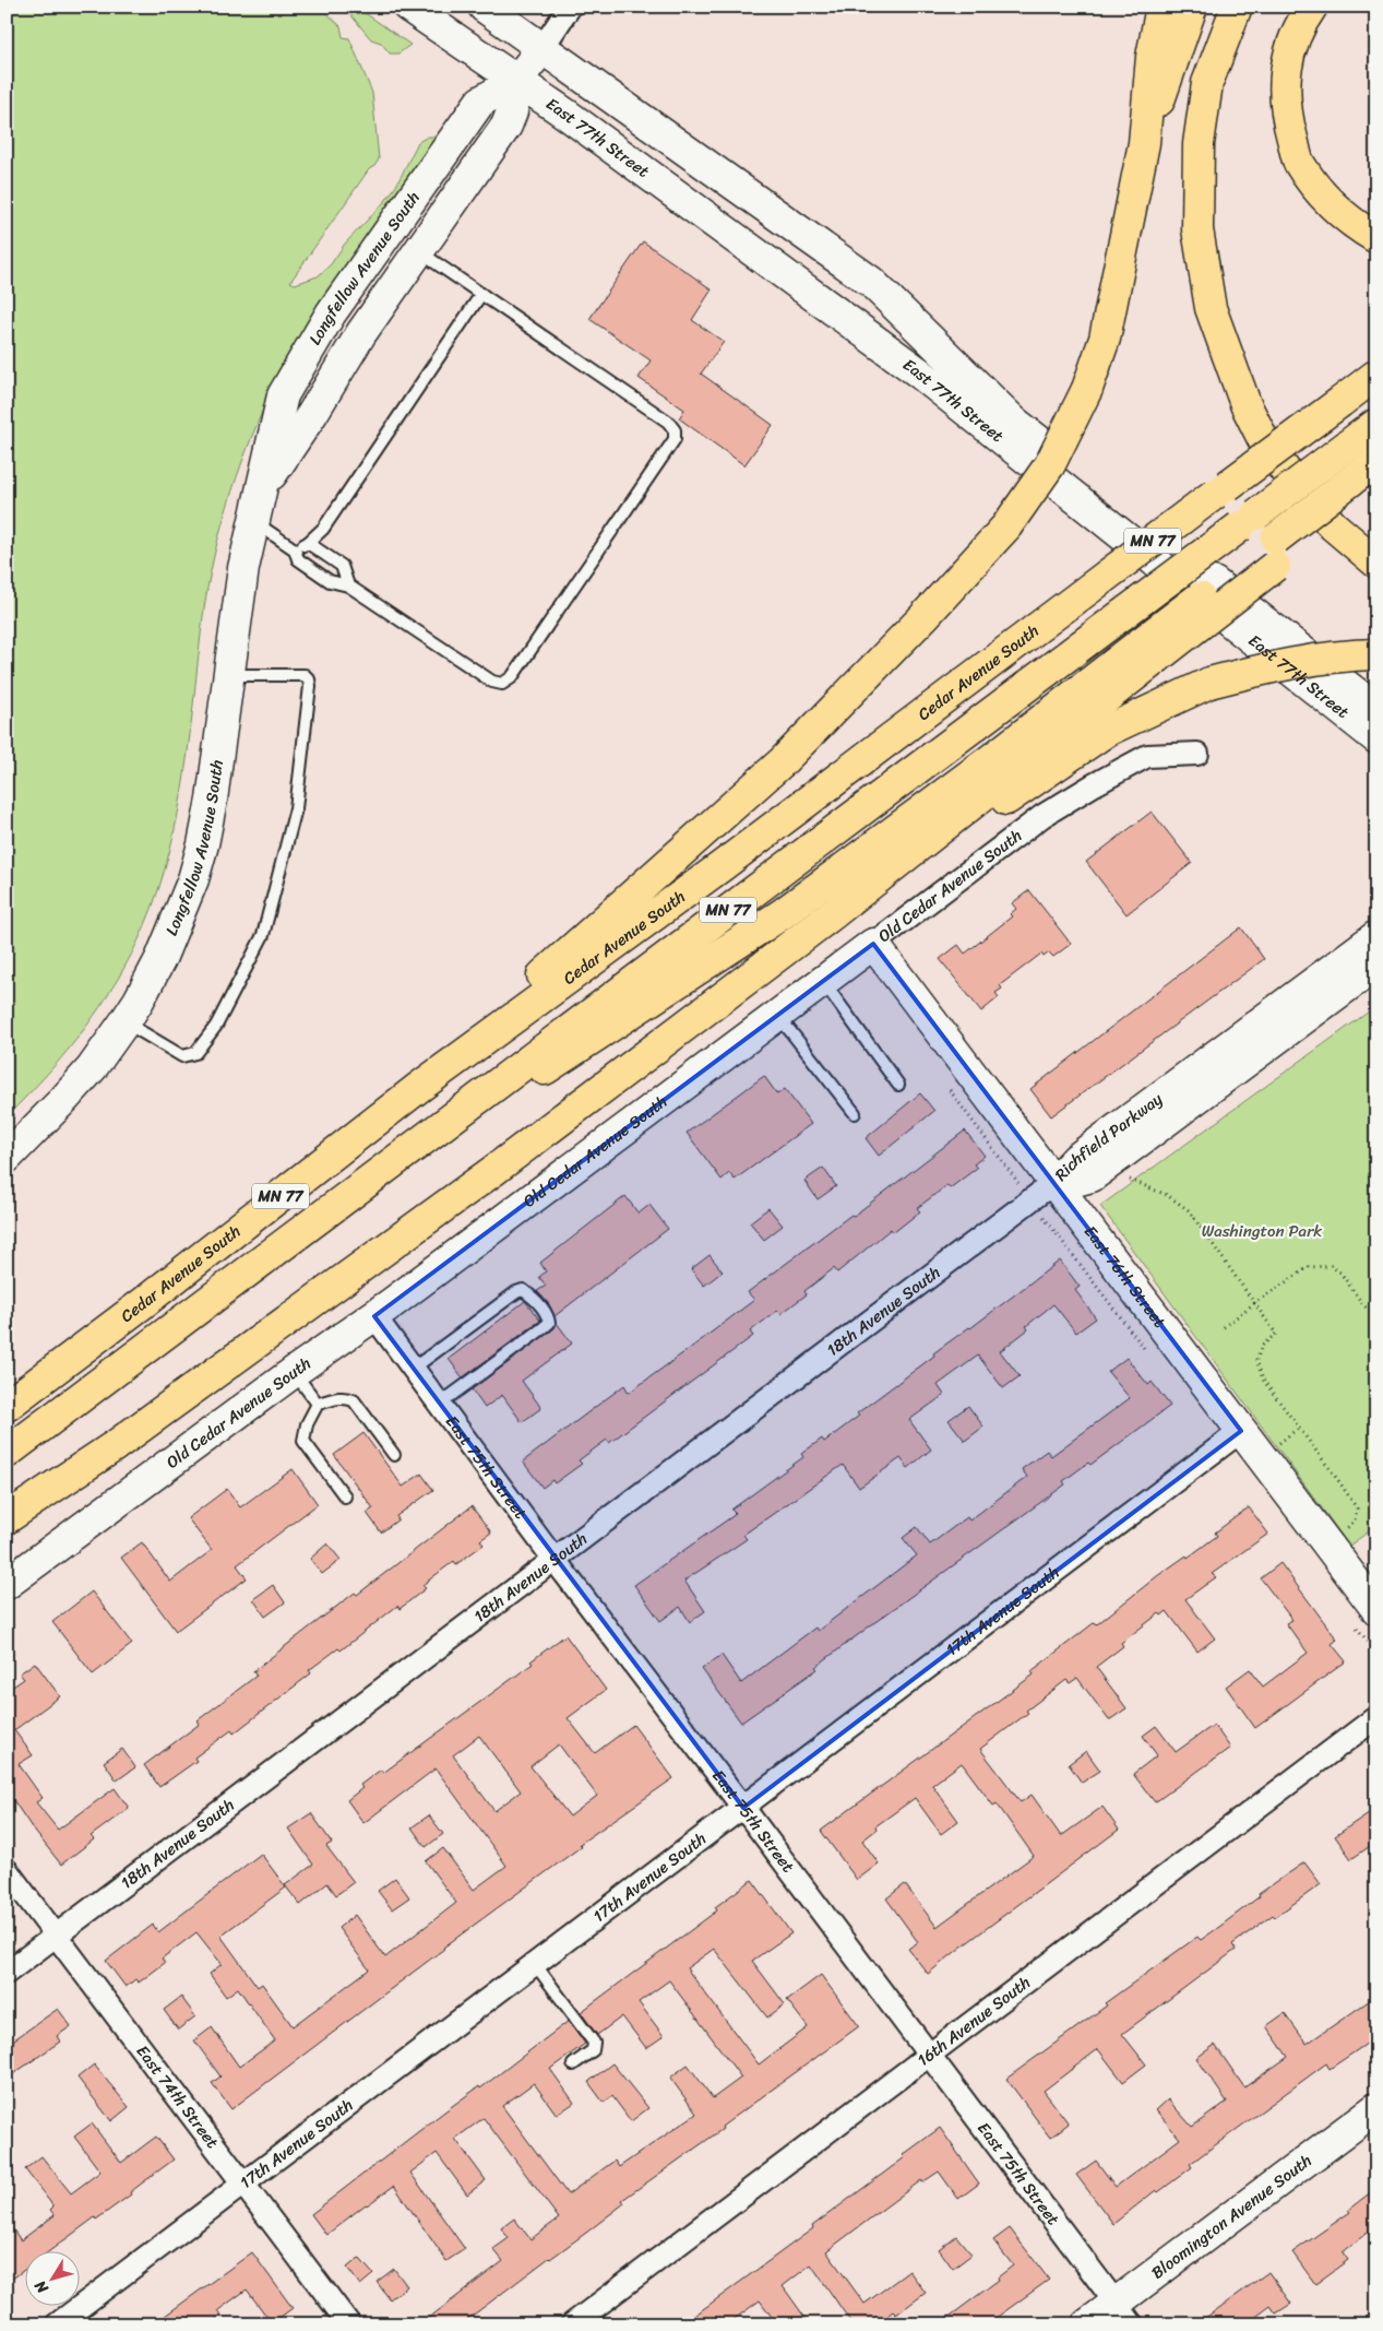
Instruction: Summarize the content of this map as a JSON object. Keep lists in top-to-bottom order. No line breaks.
{"streets":{"highway":["MN 77","Cedar Avenue South"],"street":["East 77th Street","Longfellow Avenue South","Old Cedar Avenue South","Richfield Parkway","East 76th Street","18th Avenue South","East 75th Street","17th Avenue South","16th Avenue South","East 74th Street","Bloomington Avenue South"]},"crossings":[["East 77th Street","Longfellow Avenue South"],["Old Cedar Avenue South","East 76th Street"],["Old Cedar Avenue South","East 75th Street"],["Richfield Parkway","East 76th Street"],["Richfield Parkway","18th Avenue South"],["East 76th Street","18th Avenue South"],["East 76th Street","17th Avenue South"],["18th Avenue South","East 75th Street"],["18th Avenue South","East 74th Street"],["East 75th Street","17th Avenue South"],["East 75th Street","16th Avenue South"],["East 75th Street","Bloomington Avenue South"],["17th Avenue South","East 74th Street"]],"parks":["Washington Park"],"north":"bottom left"}
